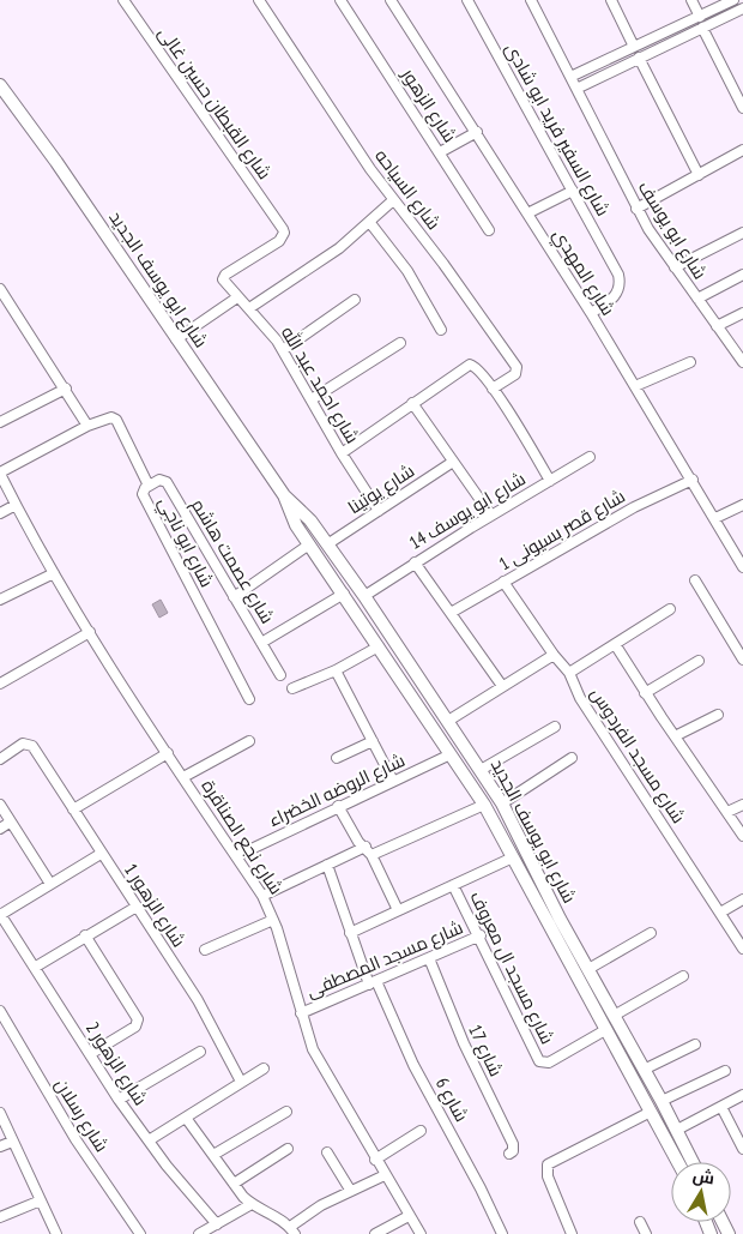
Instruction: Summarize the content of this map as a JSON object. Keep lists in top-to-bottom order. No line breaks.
{"streets":{"street":["شارع القبطان حسين غالى","شارع الزهور","شارع السفير فريد ابو شادى","شارع السياحه","شارع ابو يوسف","شارع المهدي","شارع ابو يوسف الجديد","شارع احمد عبد الله","شارع يوتينا","شارع ابو يوسف 14","شارع قصر بسيونى 1","شارع ابو ناجي","شارع عصمت هاشم","شارع مسجد الفردوس","شارع الروضه الخضراء","شارع نجع الصناقرة","شارع الزهور 1","شارع مسجد المصطفى","شارع مسجد ال معروف","شارع 17","شارع الزهور 2","شارع 6","شارع رسلان"]},"crossings":[["شارع القبطان حسين غالى","شارع احمد عبد الله"],["شارع السفير فريد ابو شادى","شارع المهدي"],["شارع المهدي","شارع قصر بسيونى 1"],["شارع ابو يوسف الجديد","شارع يوتينا"],["شارع ابو يوسف الجديد","شارع ابو يوسف 14"],["شارع ابو يوسف الجديد","شارع الروضه الخضراء"],["شارع ابو يوسف الجديد","شارع مسجد ال معروف"],["شارع احمد عبد الله","شارع يوتينا"],["شارع قصر بسيونى 1","شارع مسجد الفردوس"],["شارع ابو ناجي","شارع عصمت هاشم"],["شارع ابو ناجي","شارع نجع الصناقرة"],["شارع الروضه الخضراء","شارع نجع الصناقرة"],["شارع نجع الصناقرة","شارع مسجد المصطفى"],["شارع مسجد المصطفى","شارع مسجد ال معروف"],["شارع مسجد المصطفى","شارع 17"],["شارع مسجد المصطفى","شارع 6"]],"north":"top"}
